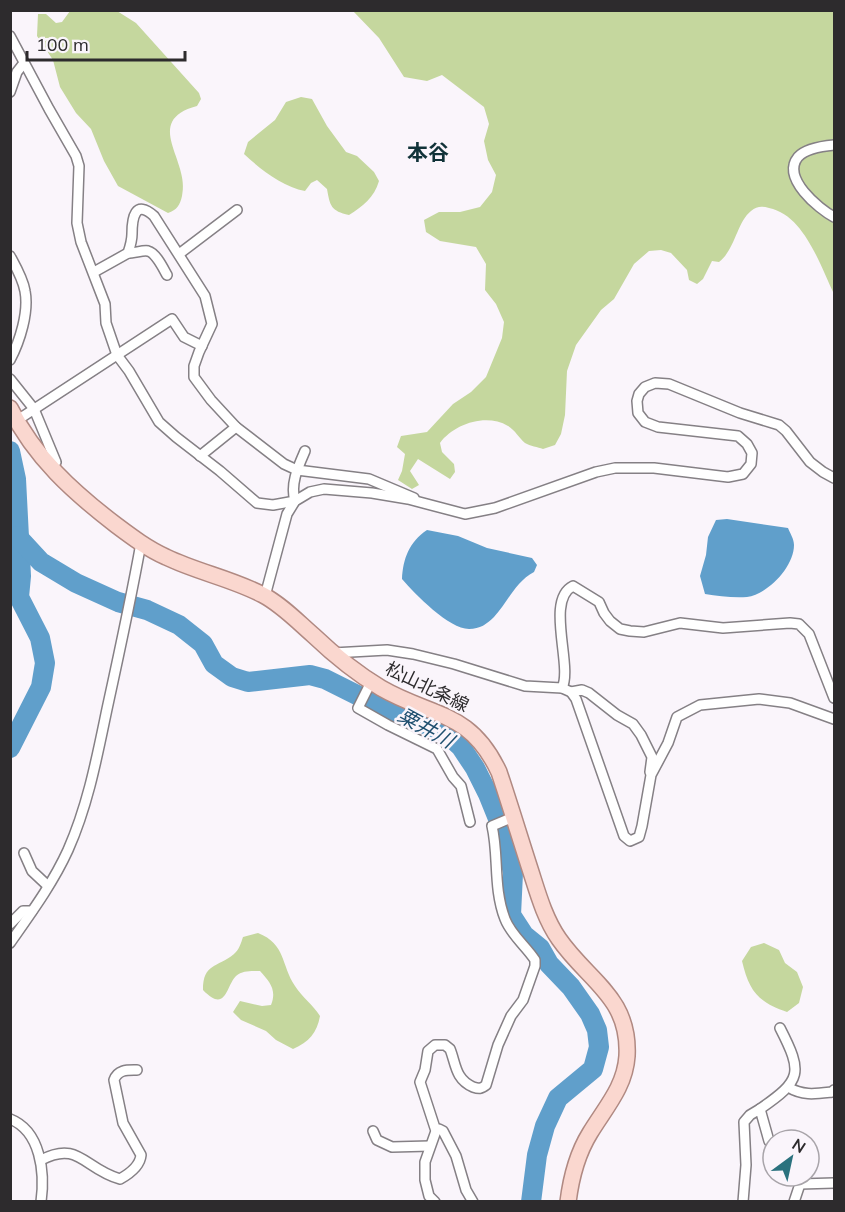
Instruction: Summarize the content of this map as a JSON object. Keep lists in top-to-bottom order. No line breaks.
{"streets":{"main road":["松山北条線"]},"districts":["本谷"],"water":["粟井川"],"scale_bar":"100 m","north":"top right"}
